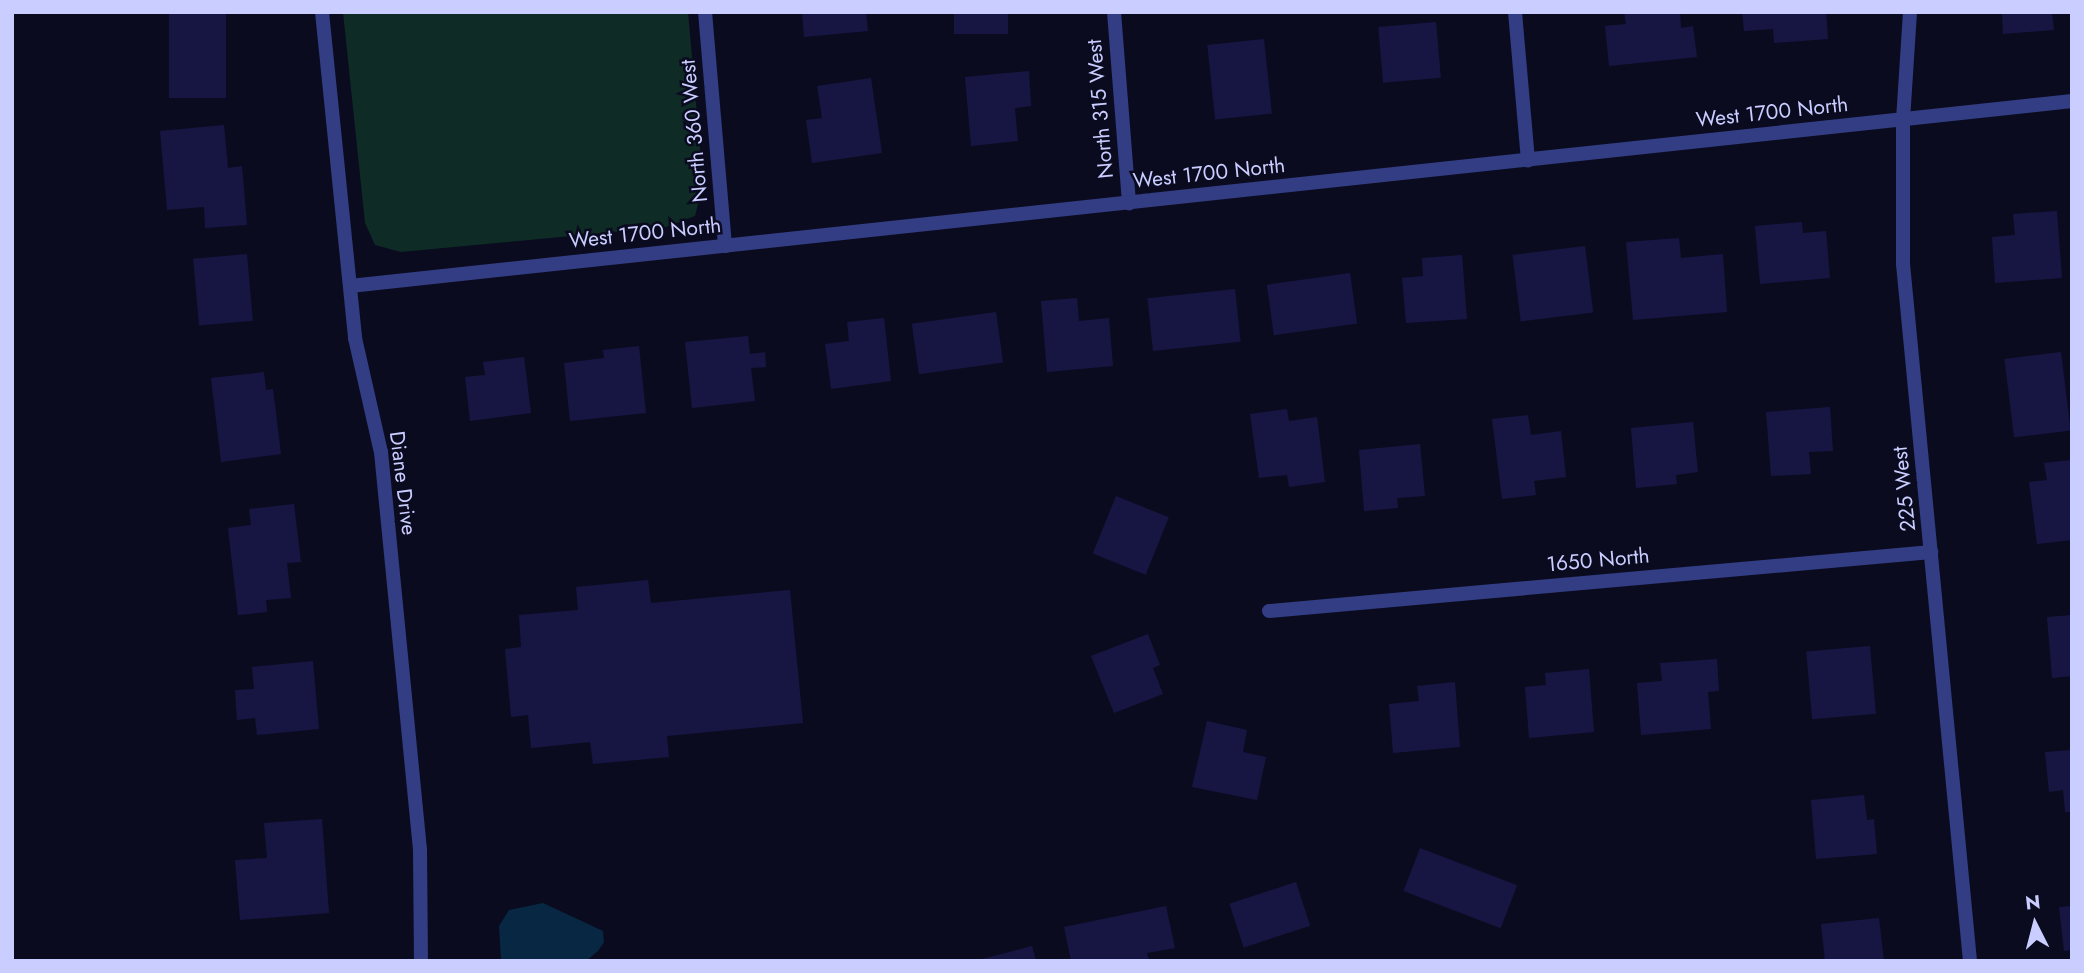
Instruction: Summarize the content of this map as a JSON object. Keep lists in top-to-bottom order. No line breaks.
{"streets":{"street":["North 315 West","West 1700 North","North 360 West","Diane Drive","225 West","1650 North"]},"crossings":[["North 315 West","West 1700 North"],["West 1700 North","North 360 West"],["West 1700 North","Diane Drive"],["West 1700 North","225 West"],["225 West","1650 North"]],"north":"top"}
